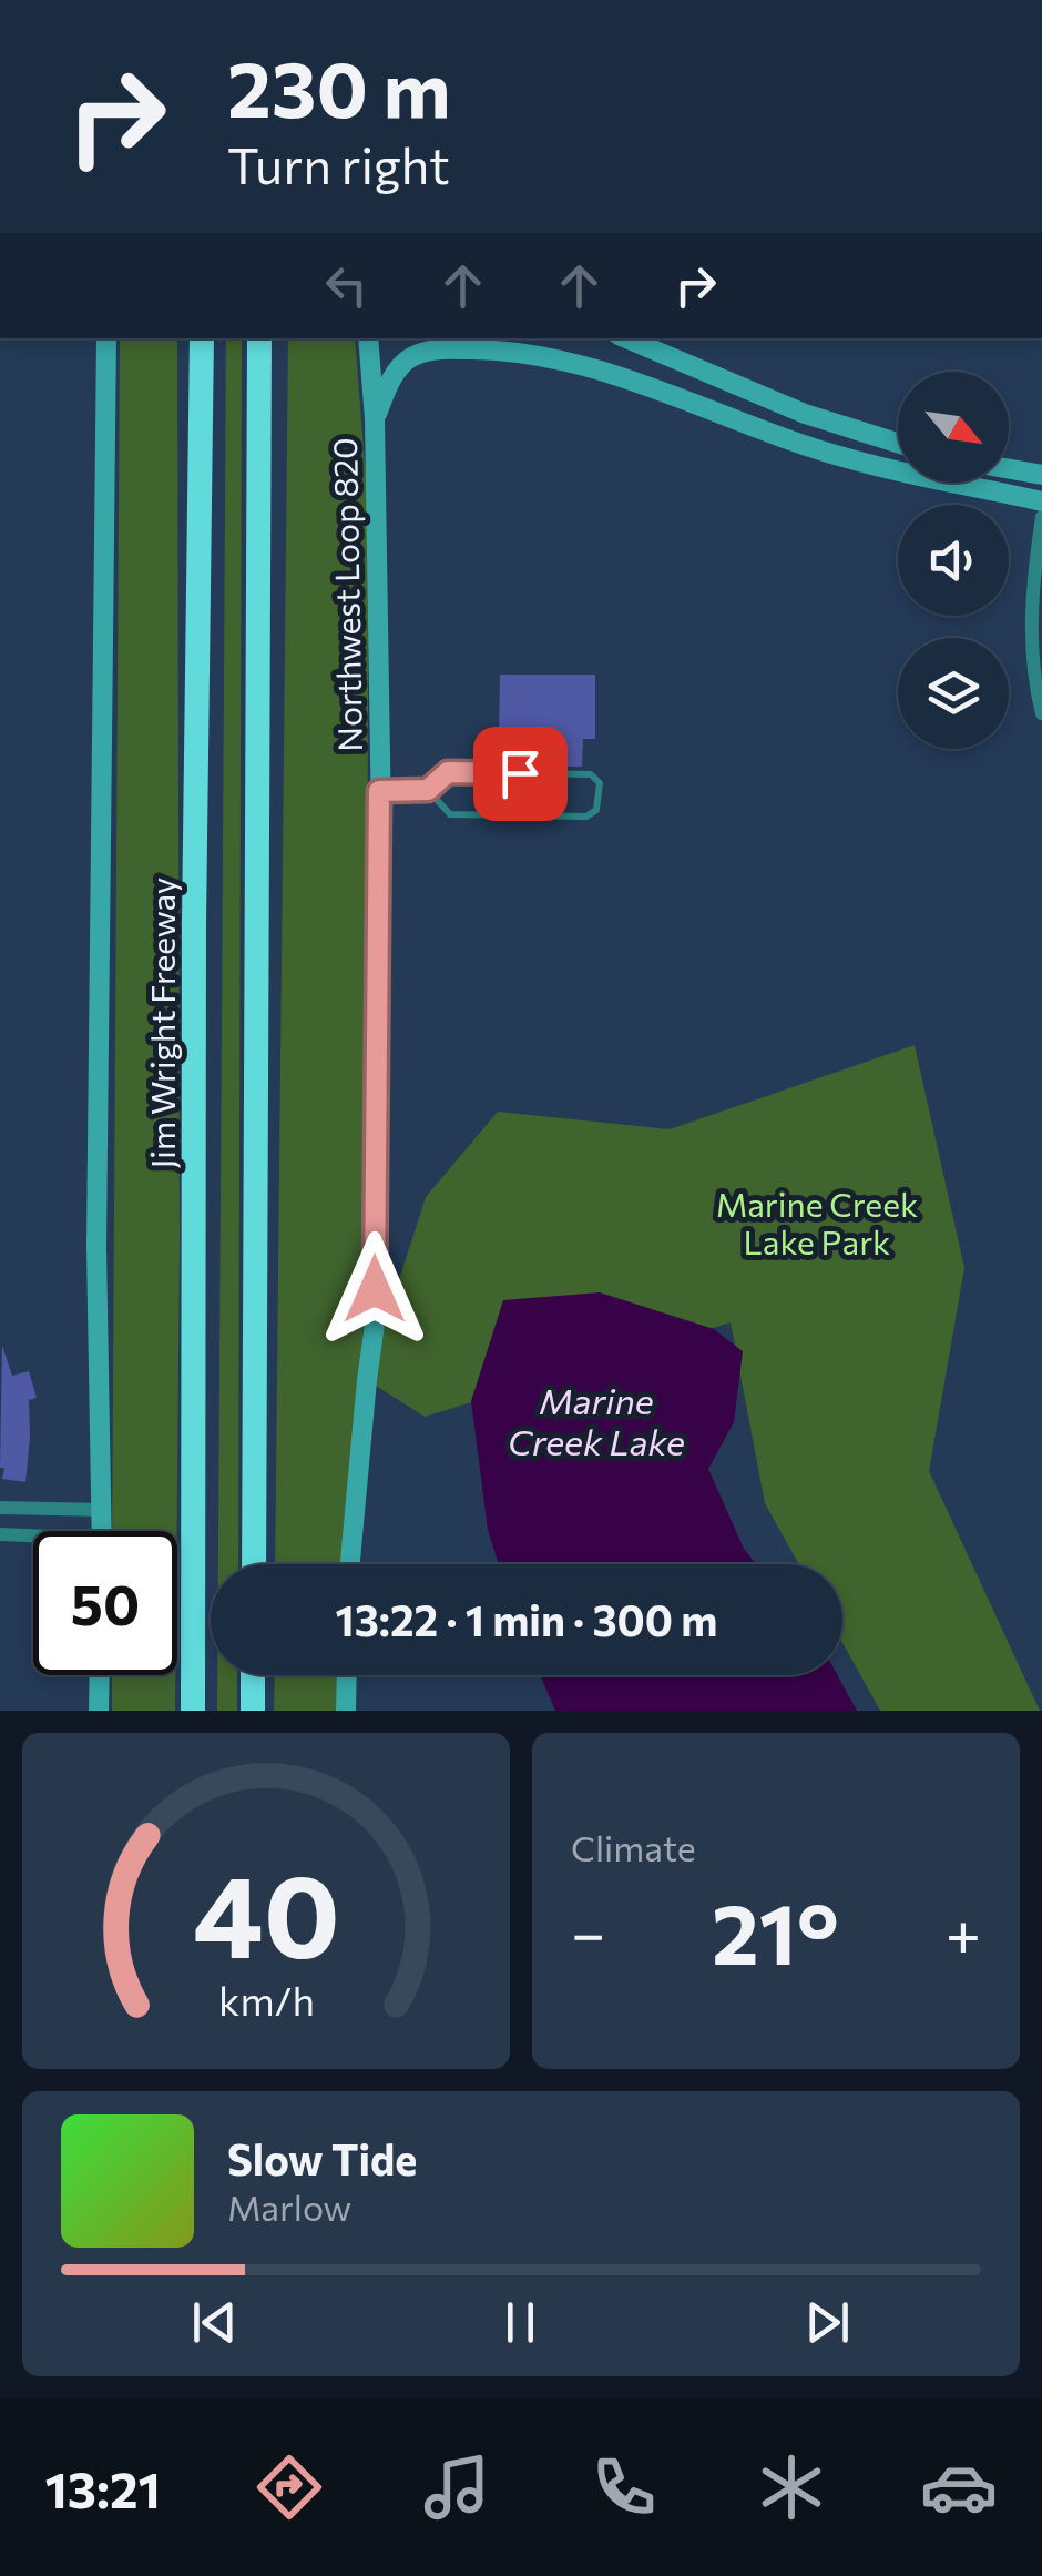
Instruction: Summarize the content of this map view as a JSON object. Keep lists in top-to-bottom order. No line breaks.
{"streets":{"highway":["Jim Wright Freeway"],"main road":["Northwest Loop 820"]},"water":["Marine Creek Lake"],"parks":["Marine Creek Lake Park"],"north":"bottom right","page":{"turn":["230 m","Turn right"],"limit":"50","trip":"13:22 · 1 min · 300 m","tile":"Climate","heat":["−","21°","+"],"song":["Slow Tide","Marlow"],"tabs":"13:21","gauge":["40","km/h"]}}
